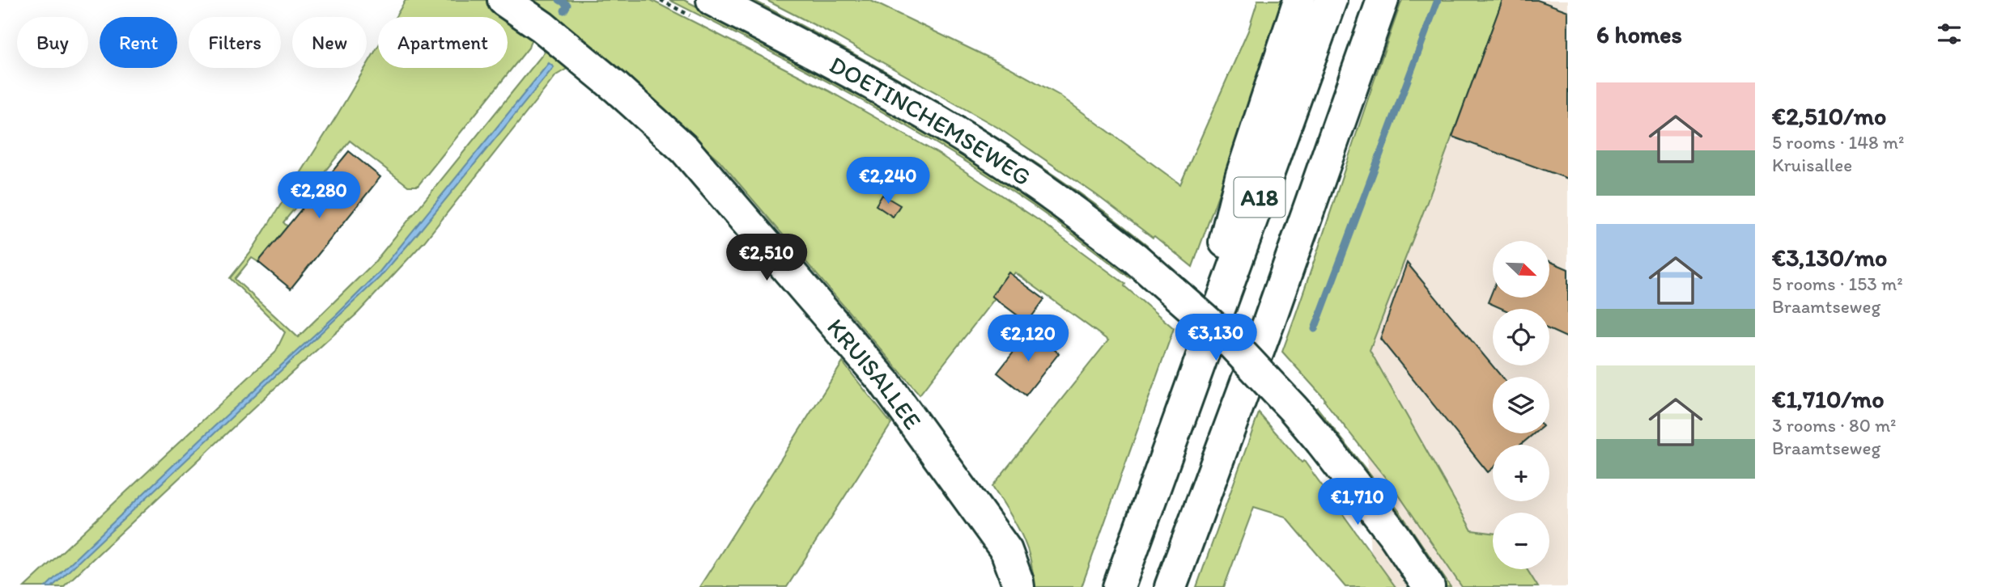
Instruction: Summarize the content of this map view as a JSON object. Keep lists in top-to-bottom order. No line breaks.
{"streets":{"main road":["DOETINCHEMSEWEG","A18","KRUISALLEE"]},"north":"bottom right","page":{"heading":"6 homes","chip":["Buy","Rent","Filters","New","Apartment"],"list":[{"name":"€2,510/mo","note":"5 rooms · 148 m² · Kruisallee"},{"name":"€3,130/mo","note":"5 rooms · 153 m² · Braamtseweg"},{"name":"€1,710/mo","note":"3 rooms · 80 m² · Braamtseweg"}],"price":["€2,240","€2,280","€2,510","€3,130","€2,120","€1,710"],"map_buttons":["+","−"]}}
